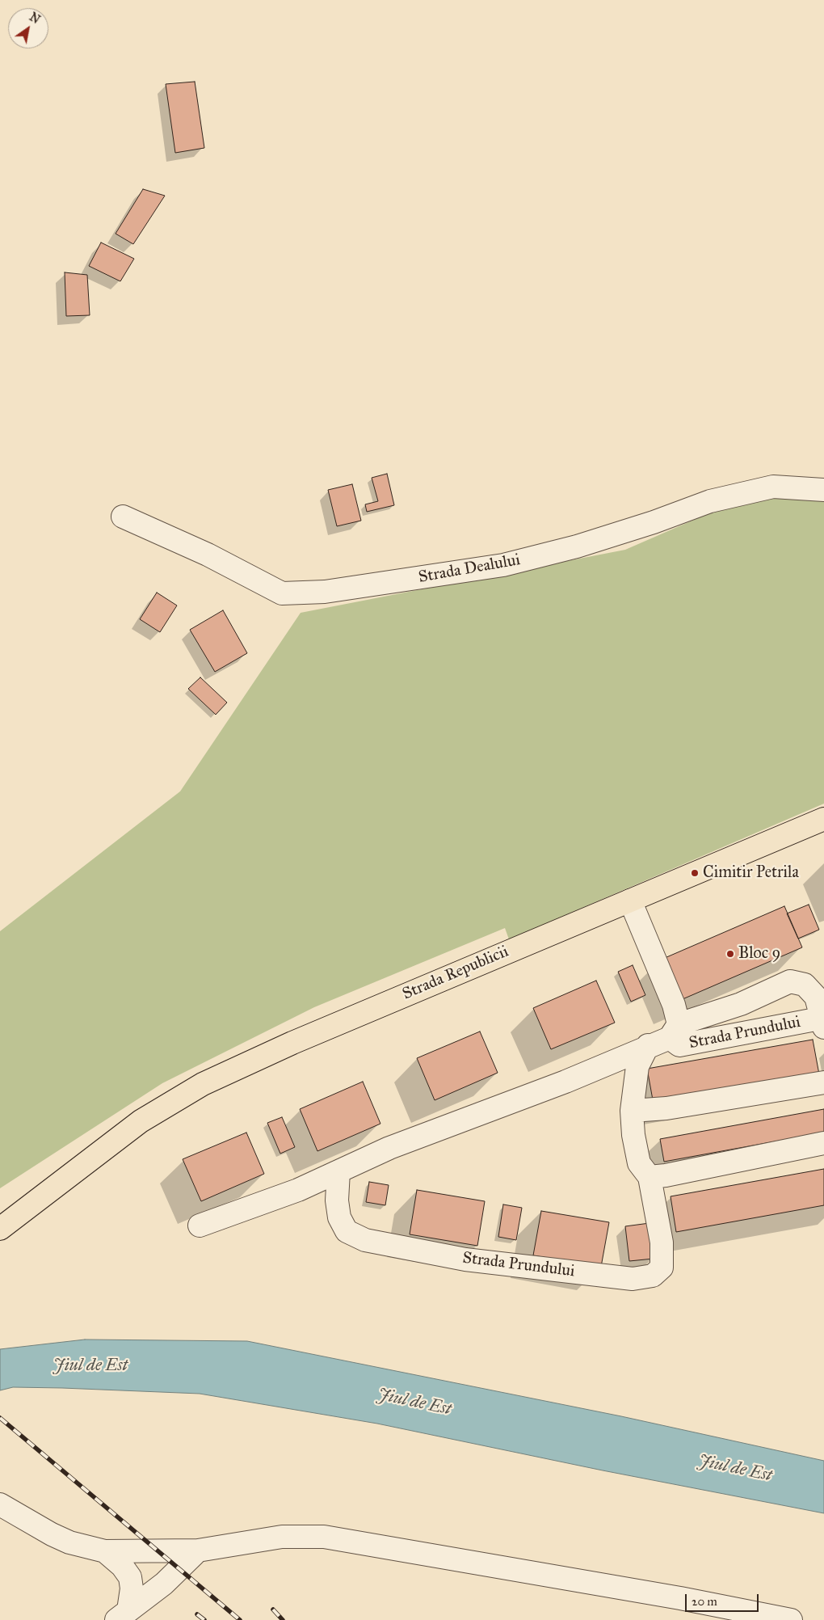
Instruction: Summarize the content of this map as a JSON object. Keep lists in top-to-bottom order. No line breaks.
{"streets":{"main road":["Strada Republicii"],"street":["Strada Dealului","Strada Prundului"]},"water":["Jiul de Est"],"places":["Cimitir Petrila","Bloc 9"],"scale_bar":"20 m","north":"top right"}
